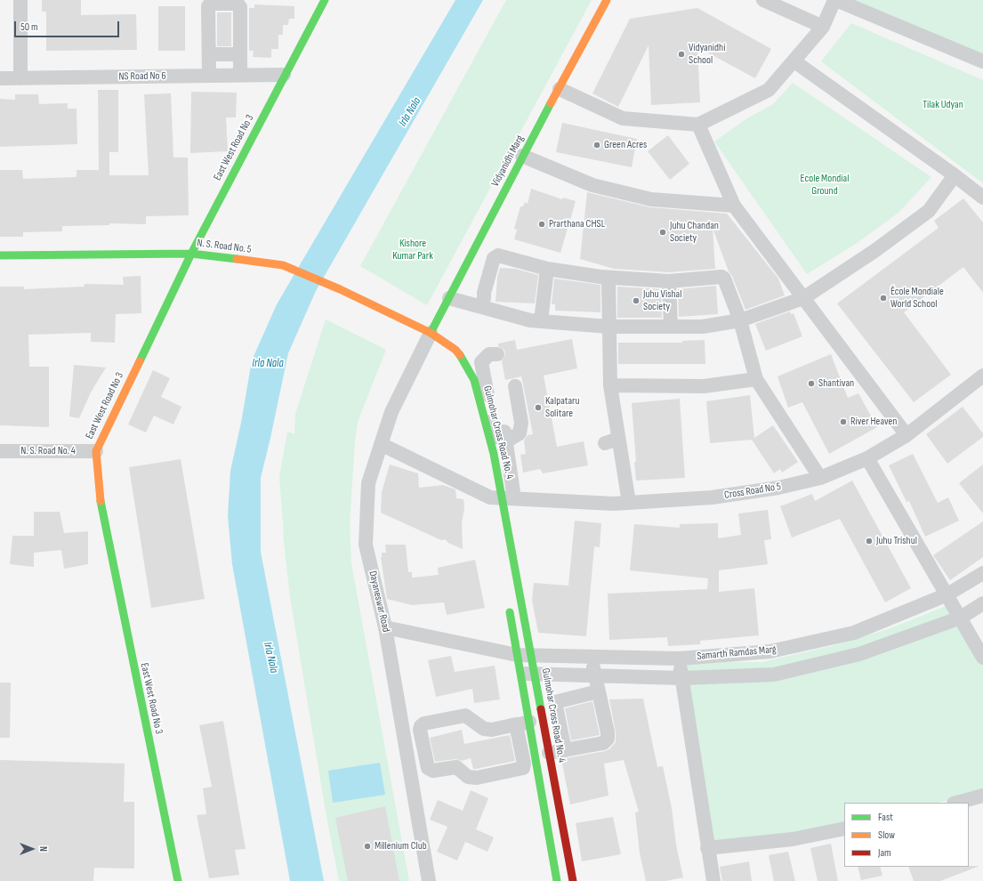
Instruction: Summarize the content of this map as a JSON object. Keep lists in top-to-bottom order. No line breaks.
{"streets":{"street":["NS Road No 6","East West Road No 3","Vidyanidhi Marg","N. S. Road No. 5","Gulmohar Cross Road No. 4","N. S. Road No. 4","Cross Road No 5","Dayaneswar Road","Samarth Ramdas Marg"]},"crossings":[["NS Road No 6","East West Road No 3"],["East West Road No 3","N. S. Road No. 5"],["East West Road No 3","N. S. Road No. 4"],["Vidyanidhi Marg","N. S. Road No. 5"],["Vidyanidhi Marg","Gulmohar Cross Road No. 4"],["Vidyanidhi Marg","Dayaneswar Road"],["N. S. Road No. 5","Gulmohar Cross Road No. 4"],["N. S. Road No. 5","Dayaneswar Road"],["Gulmohar Cross Road No. 4","Cross Road No 5"],["Gulmohar Cross Road No. 4","Dayaneswar Road"],["Gulmohar Cross Road No. 4","Samarth Ramdas Marg"],["Dayaneswar Road","Samarth Ramdas Marg"]],"water":["Irla Nala"],"parks":["Tilak Udyan","Ecole Mondial Ground","Kishore Kumar Park"],"places":["Vidyanidhi School","Green Acres","Prarthana CHSL","Juhu Chandan Society","École Mondiale World School","Juhu Vishal Society","Shantivan","Kalpataru Solitare","River Heaven","Juhu Trishul","Millenium Club"],"legend":["Fast","Slow","Jam"],"scale_bar":"50 m","north":"right"}
